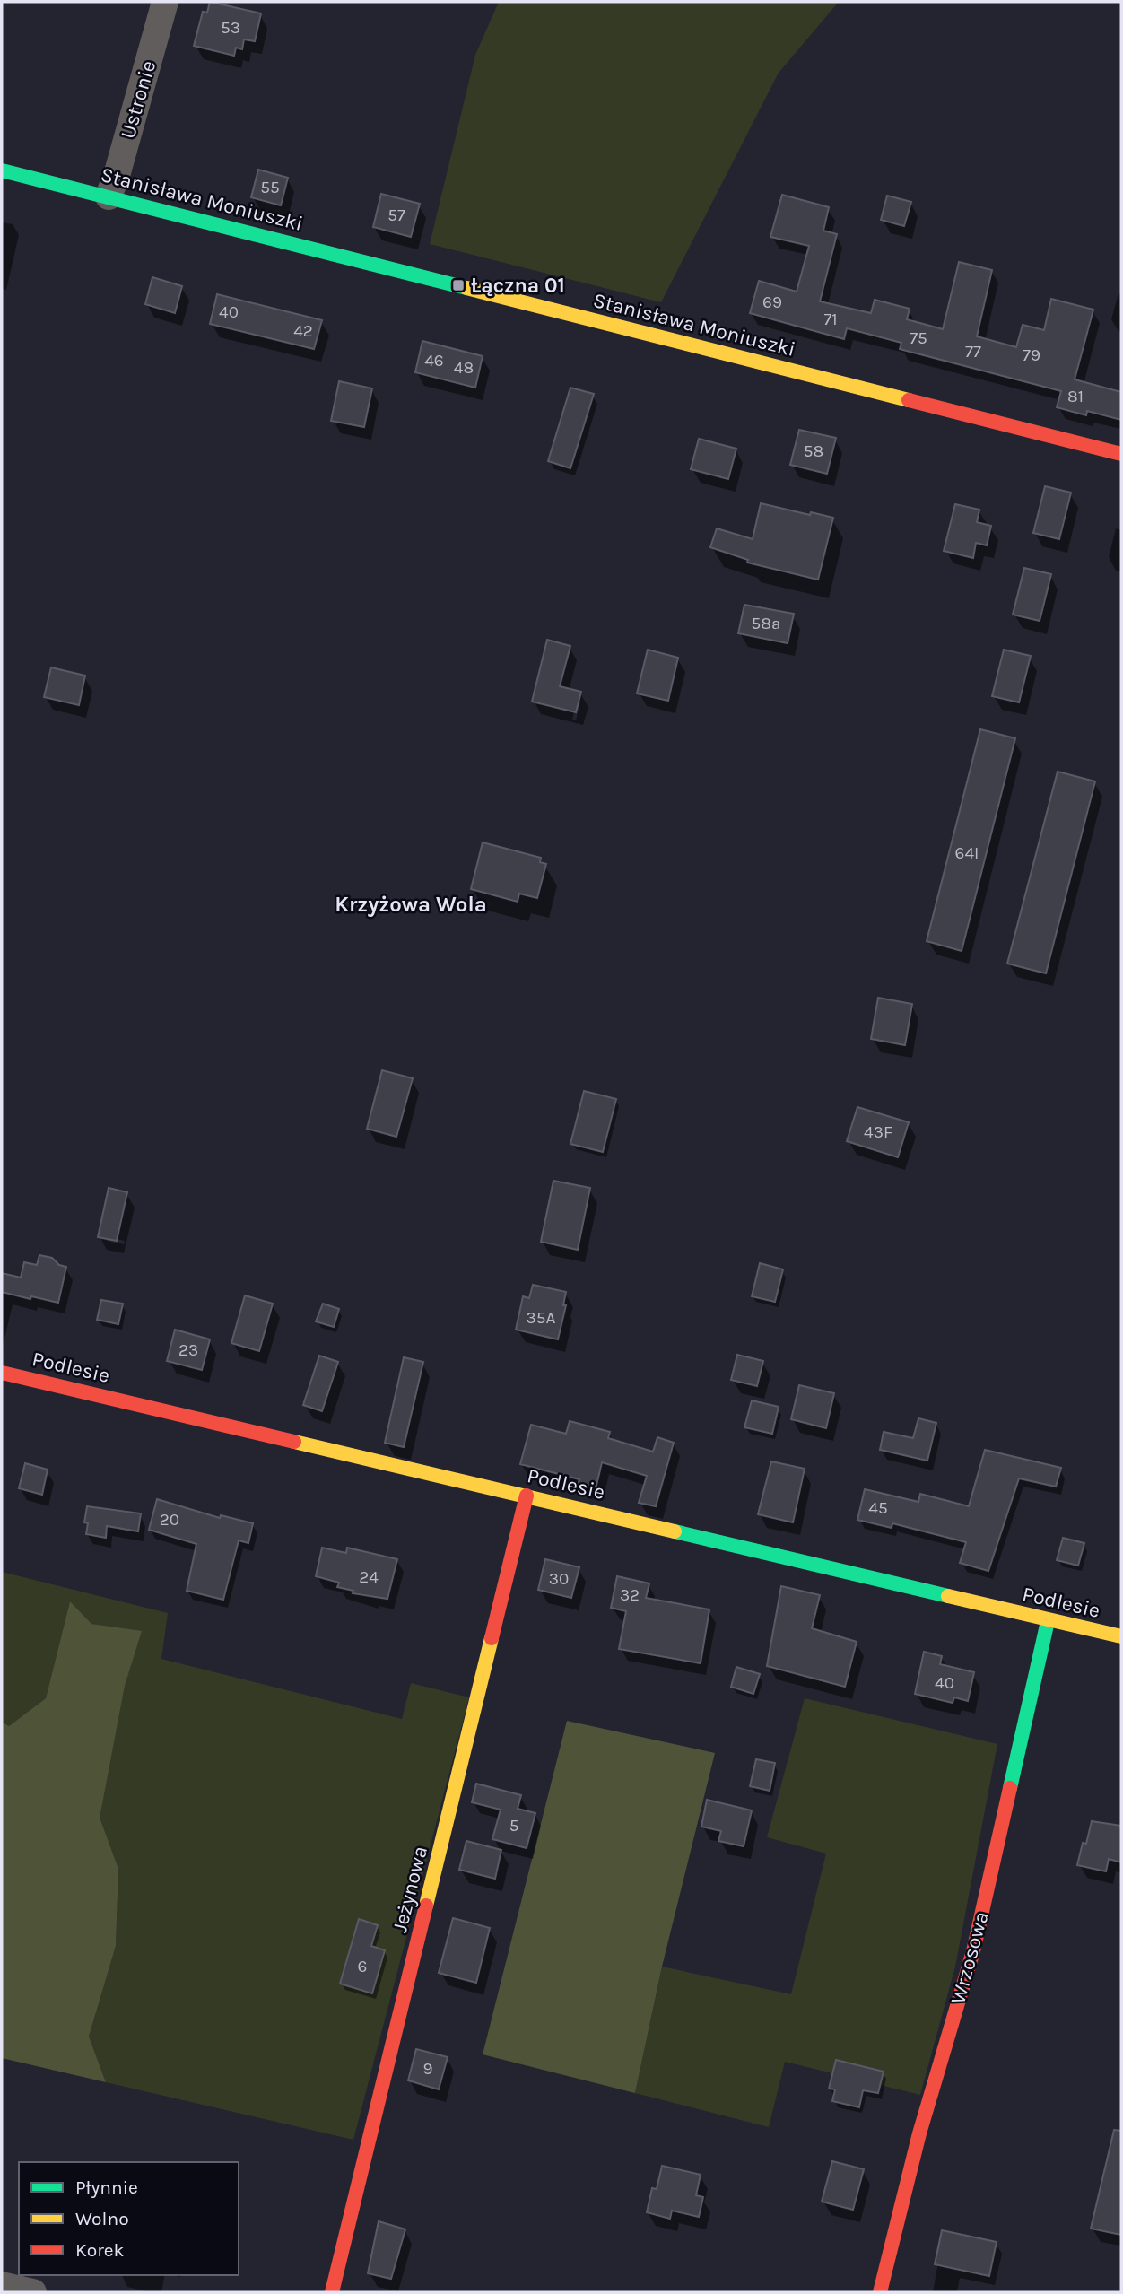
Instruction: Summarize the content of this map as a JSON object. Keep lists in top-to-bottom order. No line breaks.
{"streets":{"street":["Ustronie","Stanisława Moniuszki","Podlesie","Jeżynowa","Wrzosowa"]},"crossings":[["Ustronie","Stanisława Moniuszki"],["Podlesie","Jeżynowa"],["Podlesie","Wrzosowa"]],"districts":["Krzyżowa Wola"],"places":{"transit":["Łączna 01"]},"house_numbers":["53","55","57","69","40","71","42","75","77","79","46","48","81","58","58a","64I","43F","35A","23","45","20","24","30","32","40","5","6","9"],"legend":["Płynnie","Wolno","Korek"]}
